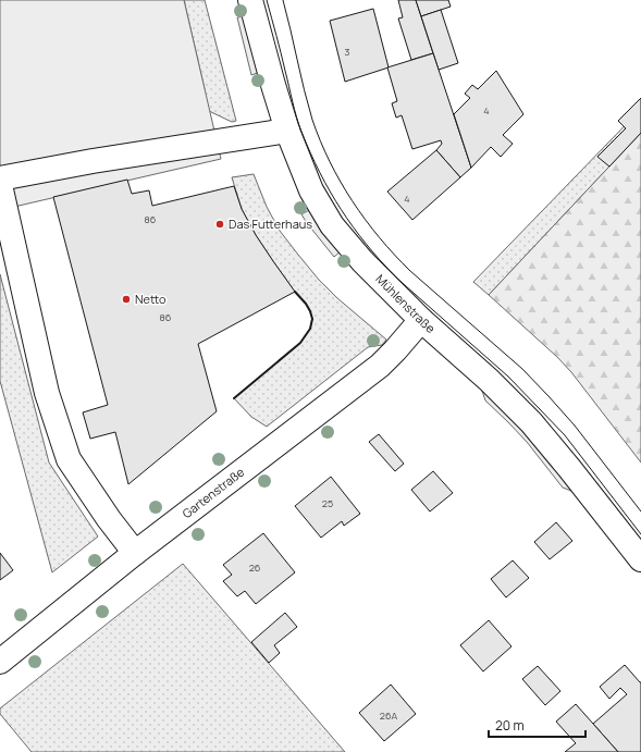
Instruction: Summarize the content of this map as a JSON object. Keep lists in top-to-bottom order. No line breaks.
{"streets":{"street":["Mühlenstraße","Gartenstraße"]},"crossings":[["Mühlenstraße","Gartenstraße"]],"places":["Das Futterhaus","Netto"],"house_numbers":["3","4","4","86","86","25","26","26A"],"scale_bar":"20 m"}
